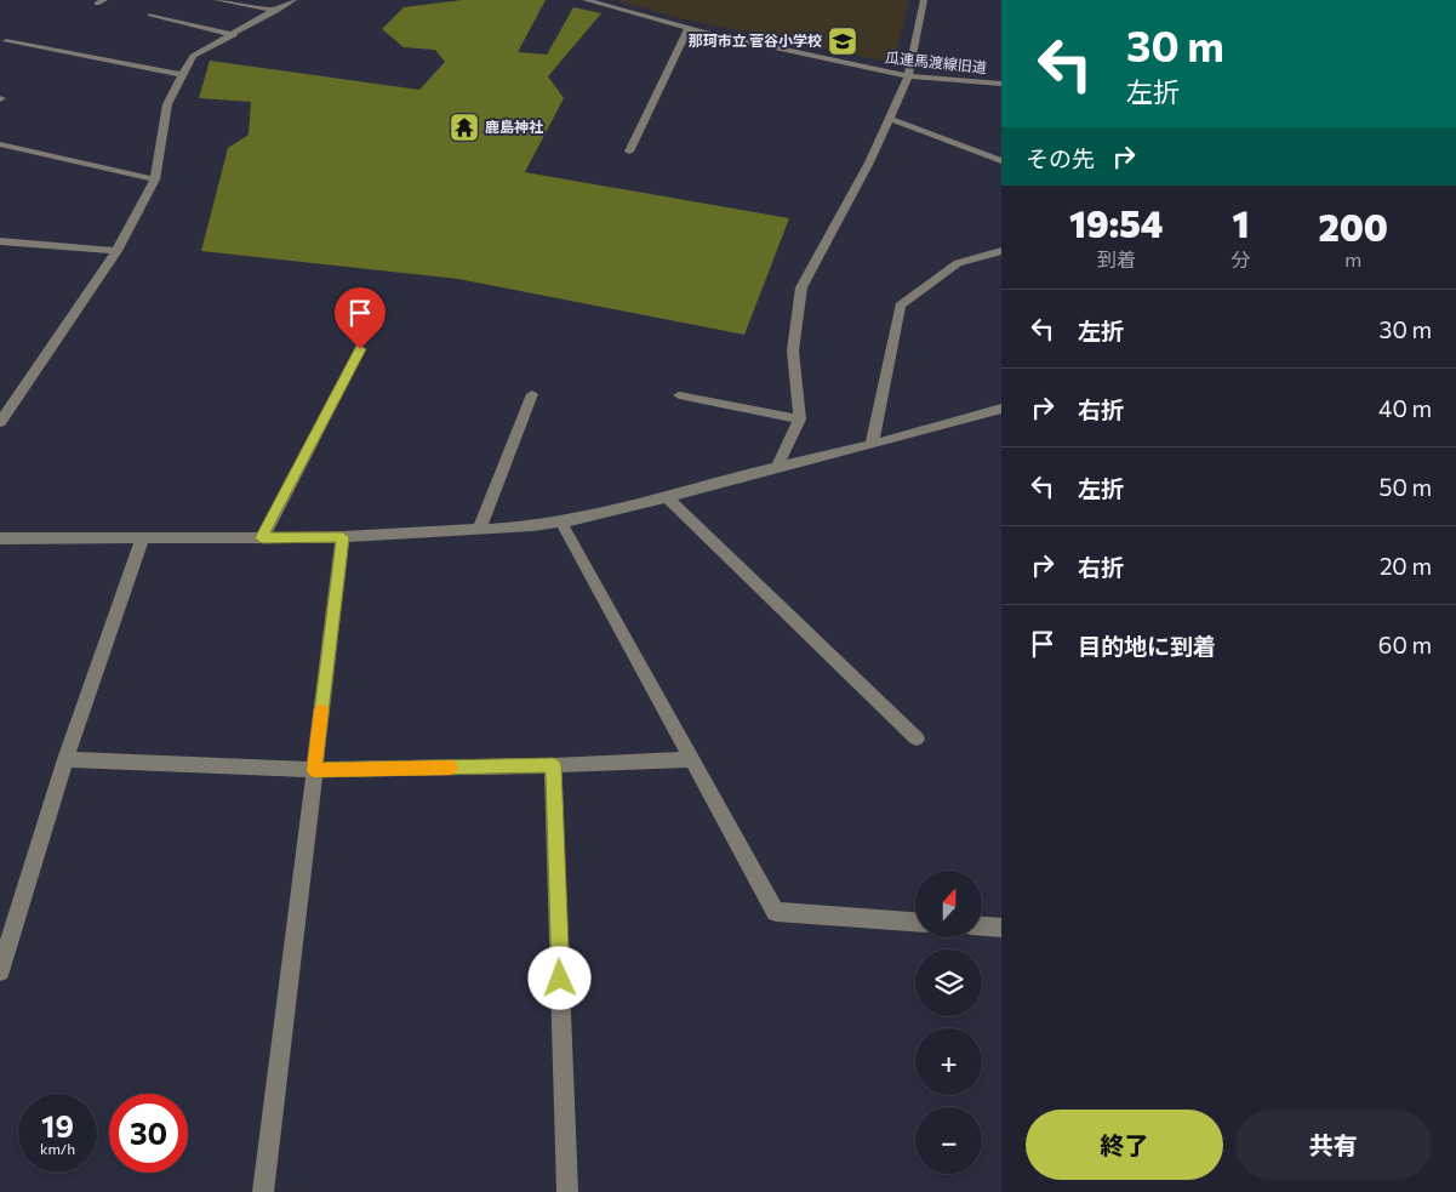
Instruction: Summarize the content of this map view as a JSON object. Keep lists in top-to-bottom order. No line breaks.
{"streets":{"street":["瓜連馬渡線旧道"]},"places":{"school or university":["那珂市立 菅谷小学校"],"temple":["鹿島神社"]},"north":"top","page":{"turn":["30 m","左折"],"then":"その先","eta":["19:54","到着","1","分","200","m"],"list":[{"name":"左折","value":"30 m"},{"name":"右折","value":"40 m"},{"name":"左折","value":"50 m"},{"name":"右折","value":"20 m"},{"name":"目的地に到着","value":"60 m"}],"map_buttons":["+","−"],"speed":"19 km/h","limit":"30","buttons":["終了","共有"]}}
